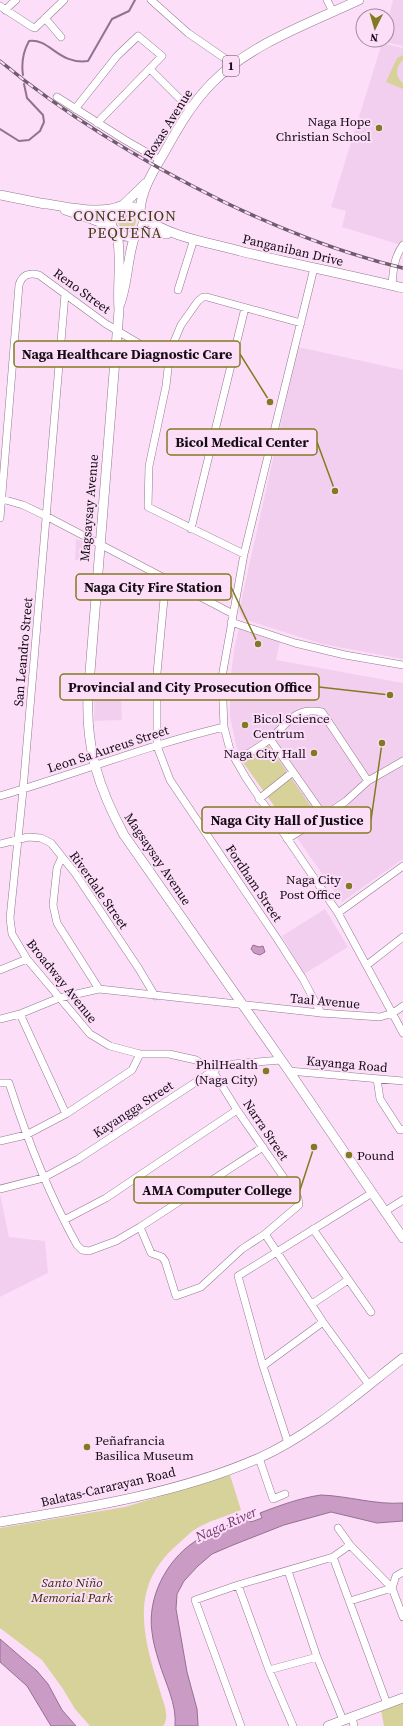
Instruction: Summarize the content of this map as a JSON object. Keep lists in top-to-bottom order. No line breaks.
{"streets":{"main road":["1","Roxas Avenue","Panganiban Drive","Magsaysay Avenue","Balatas-Cararayan Road"],"street":["Reno Street","San Leandro Street","Leon Sa Aureus Street","Fordham Street","Riverdale Street","Broadway Avenue","Taal Avenue","Kayanga Road","Kayangga Street","Narra Street"]},"crossings":[["1","Roxas Avenue"],["1","Panganiban Drive"],["1","Magsaysay Avenue"],["Roxas Avenue","Panganiban Drive"],["Roxas Avenue","Magsaysay Avenue"],["Panganiban Drive","Magsaysay Avenue"],["Reno Street","Magsaysay Avenue"],["Magsaysay Avenue","Leon Sa Aureus Street"],["Magsaysay Avenue","Taal Avenue"],["Magsaysay Avenue","Kayanga Road"],["Magsaysay Avenue","Kayangga Street"],["San Leandro Street","Leon Sa Aureus Street"],["San Leandro Street","Broadway Avenue"],["Leon Sa Aureus Street","Fordham Street"],["Leon Sa Aureus Street","Broadway Avenue"],["Fordham Street","Taal Avenue"],["Riverdale Street","Broadway Avenue"],["Riverdale Street","Taal Avenue"],["Broadway Avenue","Taal Avenue"],["Broadway Avenue","Kayangga Street"],["Broadway Avenue","Narra Street"],["Kayangga Street","Narra Street"]],"districts":["CONCEPCION PEQUEÑA"],"water":["Naga River"],"parks":["Santo Niño Memorial Park"],"places":["Naga Hope Christian School","Naga Healthcare Diagnostic Care","Bicol Medical Center","Naga City Fire Station","Provincial and City Prosecution Office","Bicol Science Centrum","Naga City Hall of Justice","Naga City Hall","Naga City Post Office","PhilHealth (Naga City)","AMA Computer College","Pound","Peñafrancia Basilica Museum"],"north":"bottom"}
